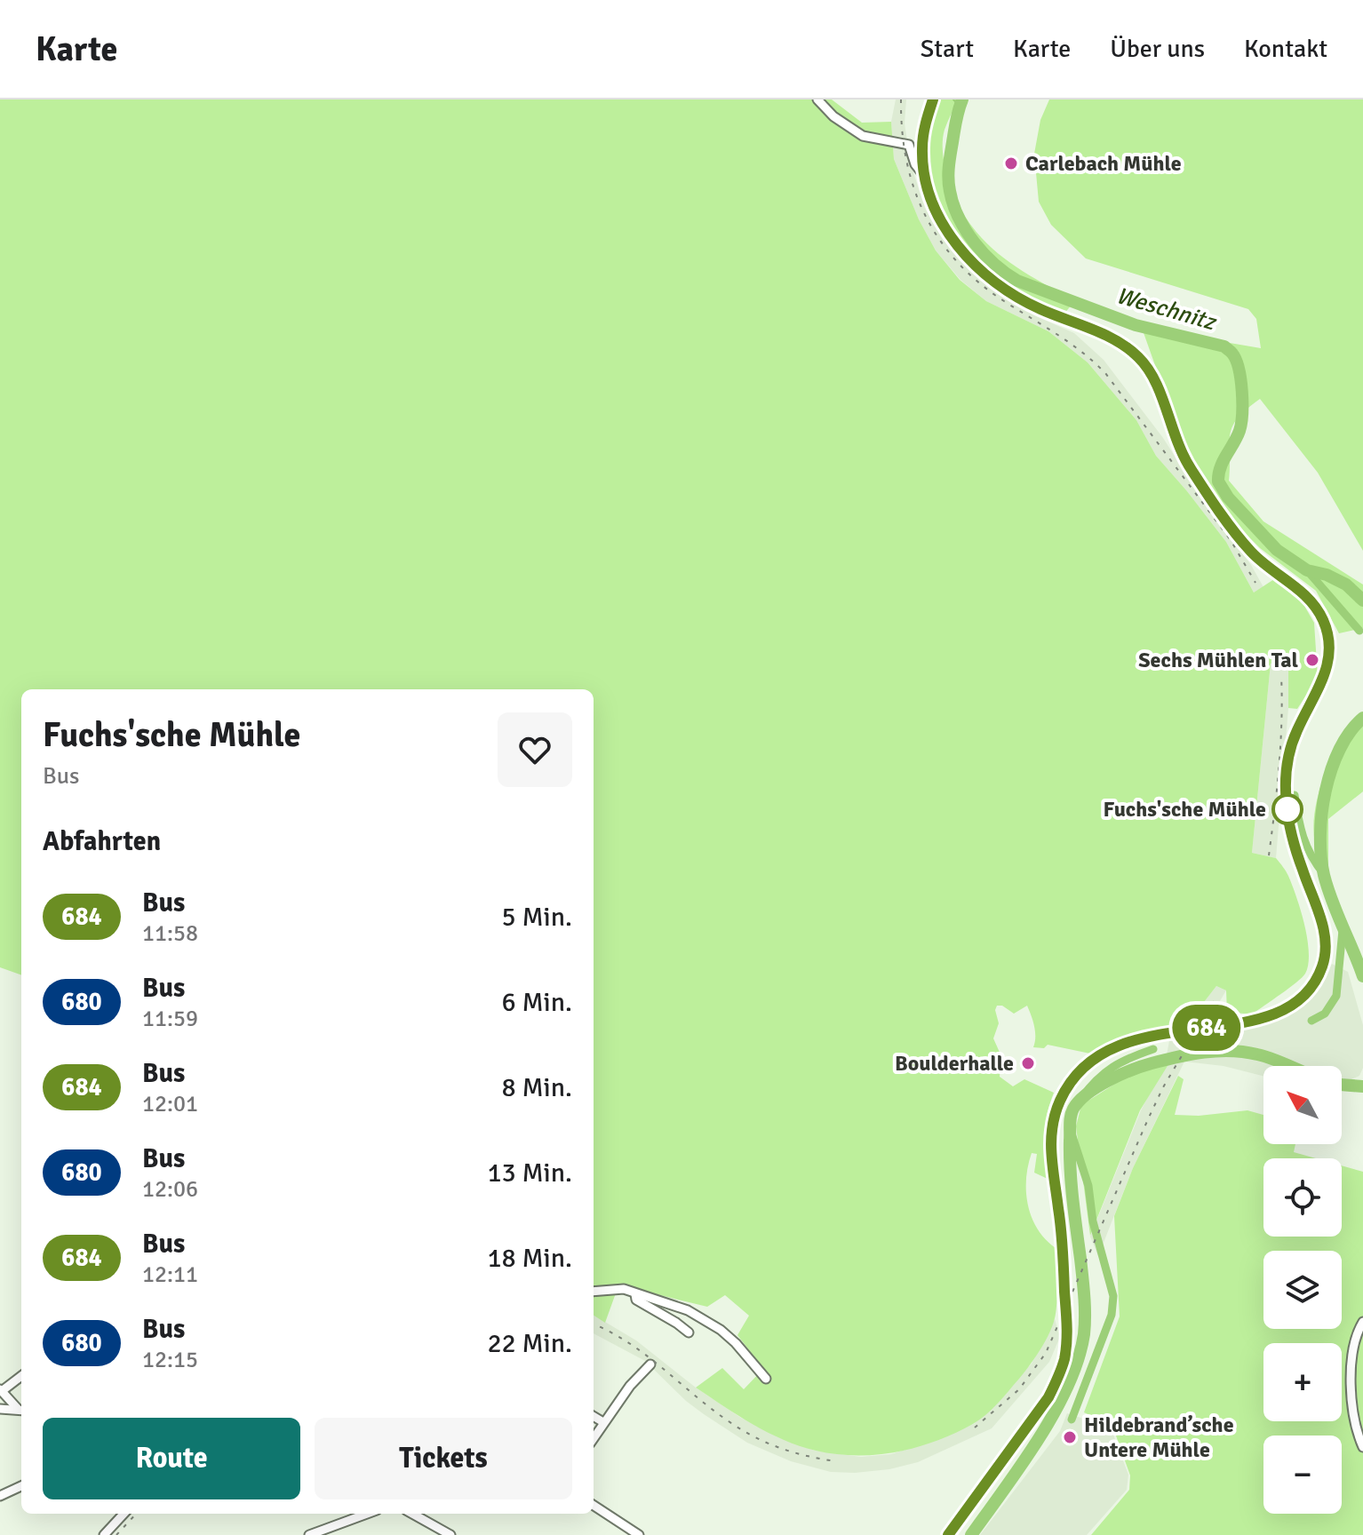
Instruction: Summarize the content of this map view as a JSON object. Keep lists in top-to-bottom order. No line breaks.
{"water":["Weschnitz"],"places":["Carlebach Mühle","Sechs Mühlen Tal","Fuchs'sche Mühle","Boulderhalle","Hildebrand’sche Untere Mühle"],"lines":["bus line 684"],"north":"top left","page":{"header":"Karte","nav":["Start","Karte","Über uns","Kontakt"],"on_map":"684","heading":[["Fuchs'sche Mühle","Bus"],"Abfahrten"],"list":[{"mark":"684","name":"Bus","note":"11:58","value":"5 Min."},{"mark":"680","name":"Bus","note":"11:59","value":"6 Min."},{"mark":"684","name":"Bus","note":"12:01","value":"8 Min."},{"mark":"680","name":"Bus","note":"12:06","value":"13 Min."},{"mark":"684","name":"Bus","note":"12:11","value":"18 Min."},{"mark":"680","name":"Bus","note":"12:15","value":"22 Min."}],"map_buttons":["+","−"],"buttons":["Route","Tickets"]}}
